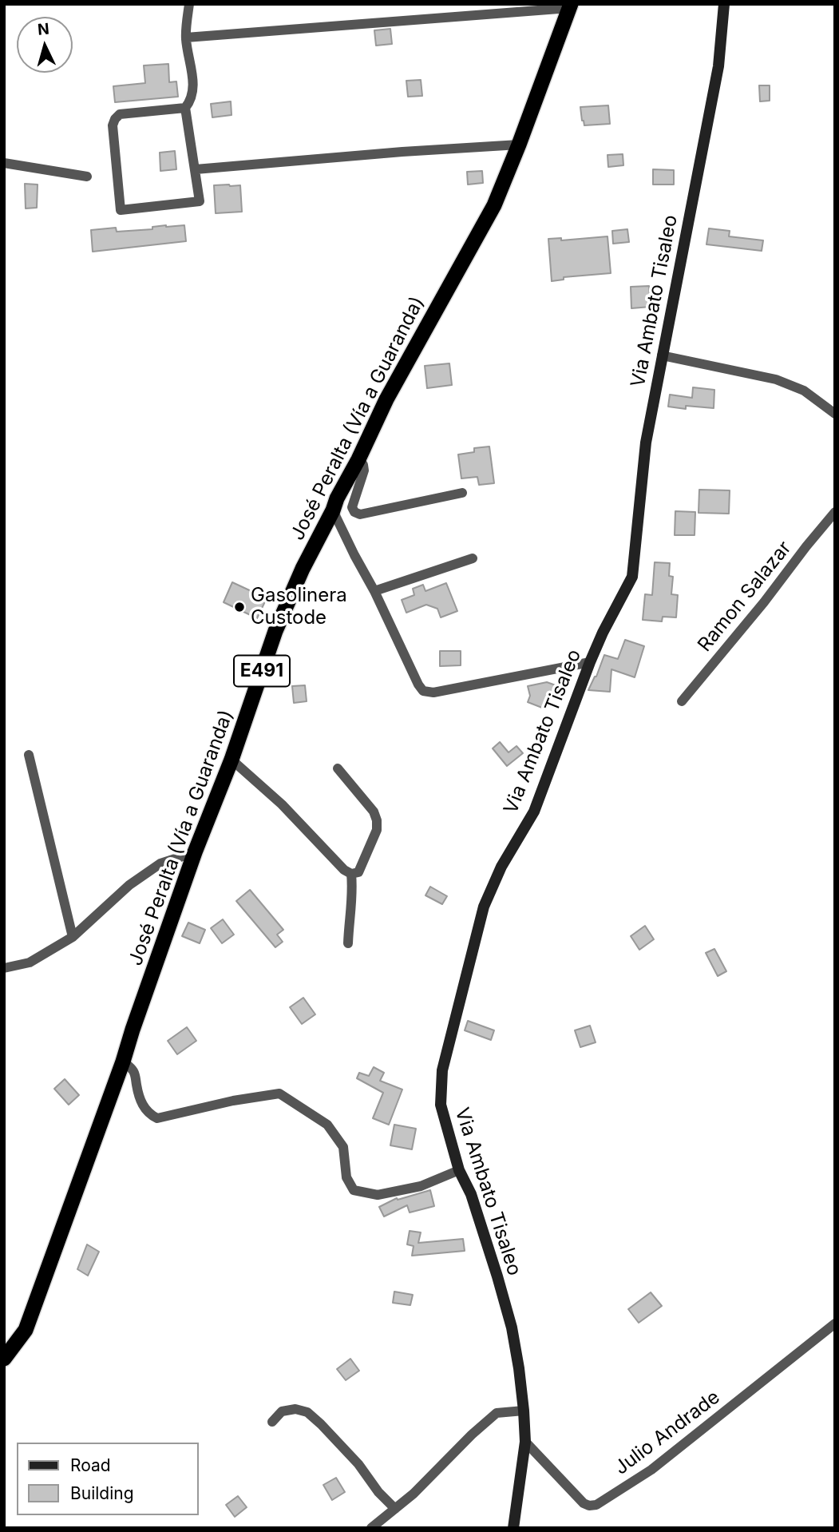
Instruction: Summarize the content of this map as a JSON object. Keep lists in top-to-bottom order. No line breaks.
{"streets":{"highway":["José Peralta (Vía a Guaranda)","E491"],"main road":["Via Ambato Tisaleo"],"street":["Ramon Salazar","Julio Andrade"]},"crossings":[["Via Ambato Tisaleo","Julio Andrade"]],"places":["Gasolinera Custode"],"legend":["Road","Building"],"north":"top"}
